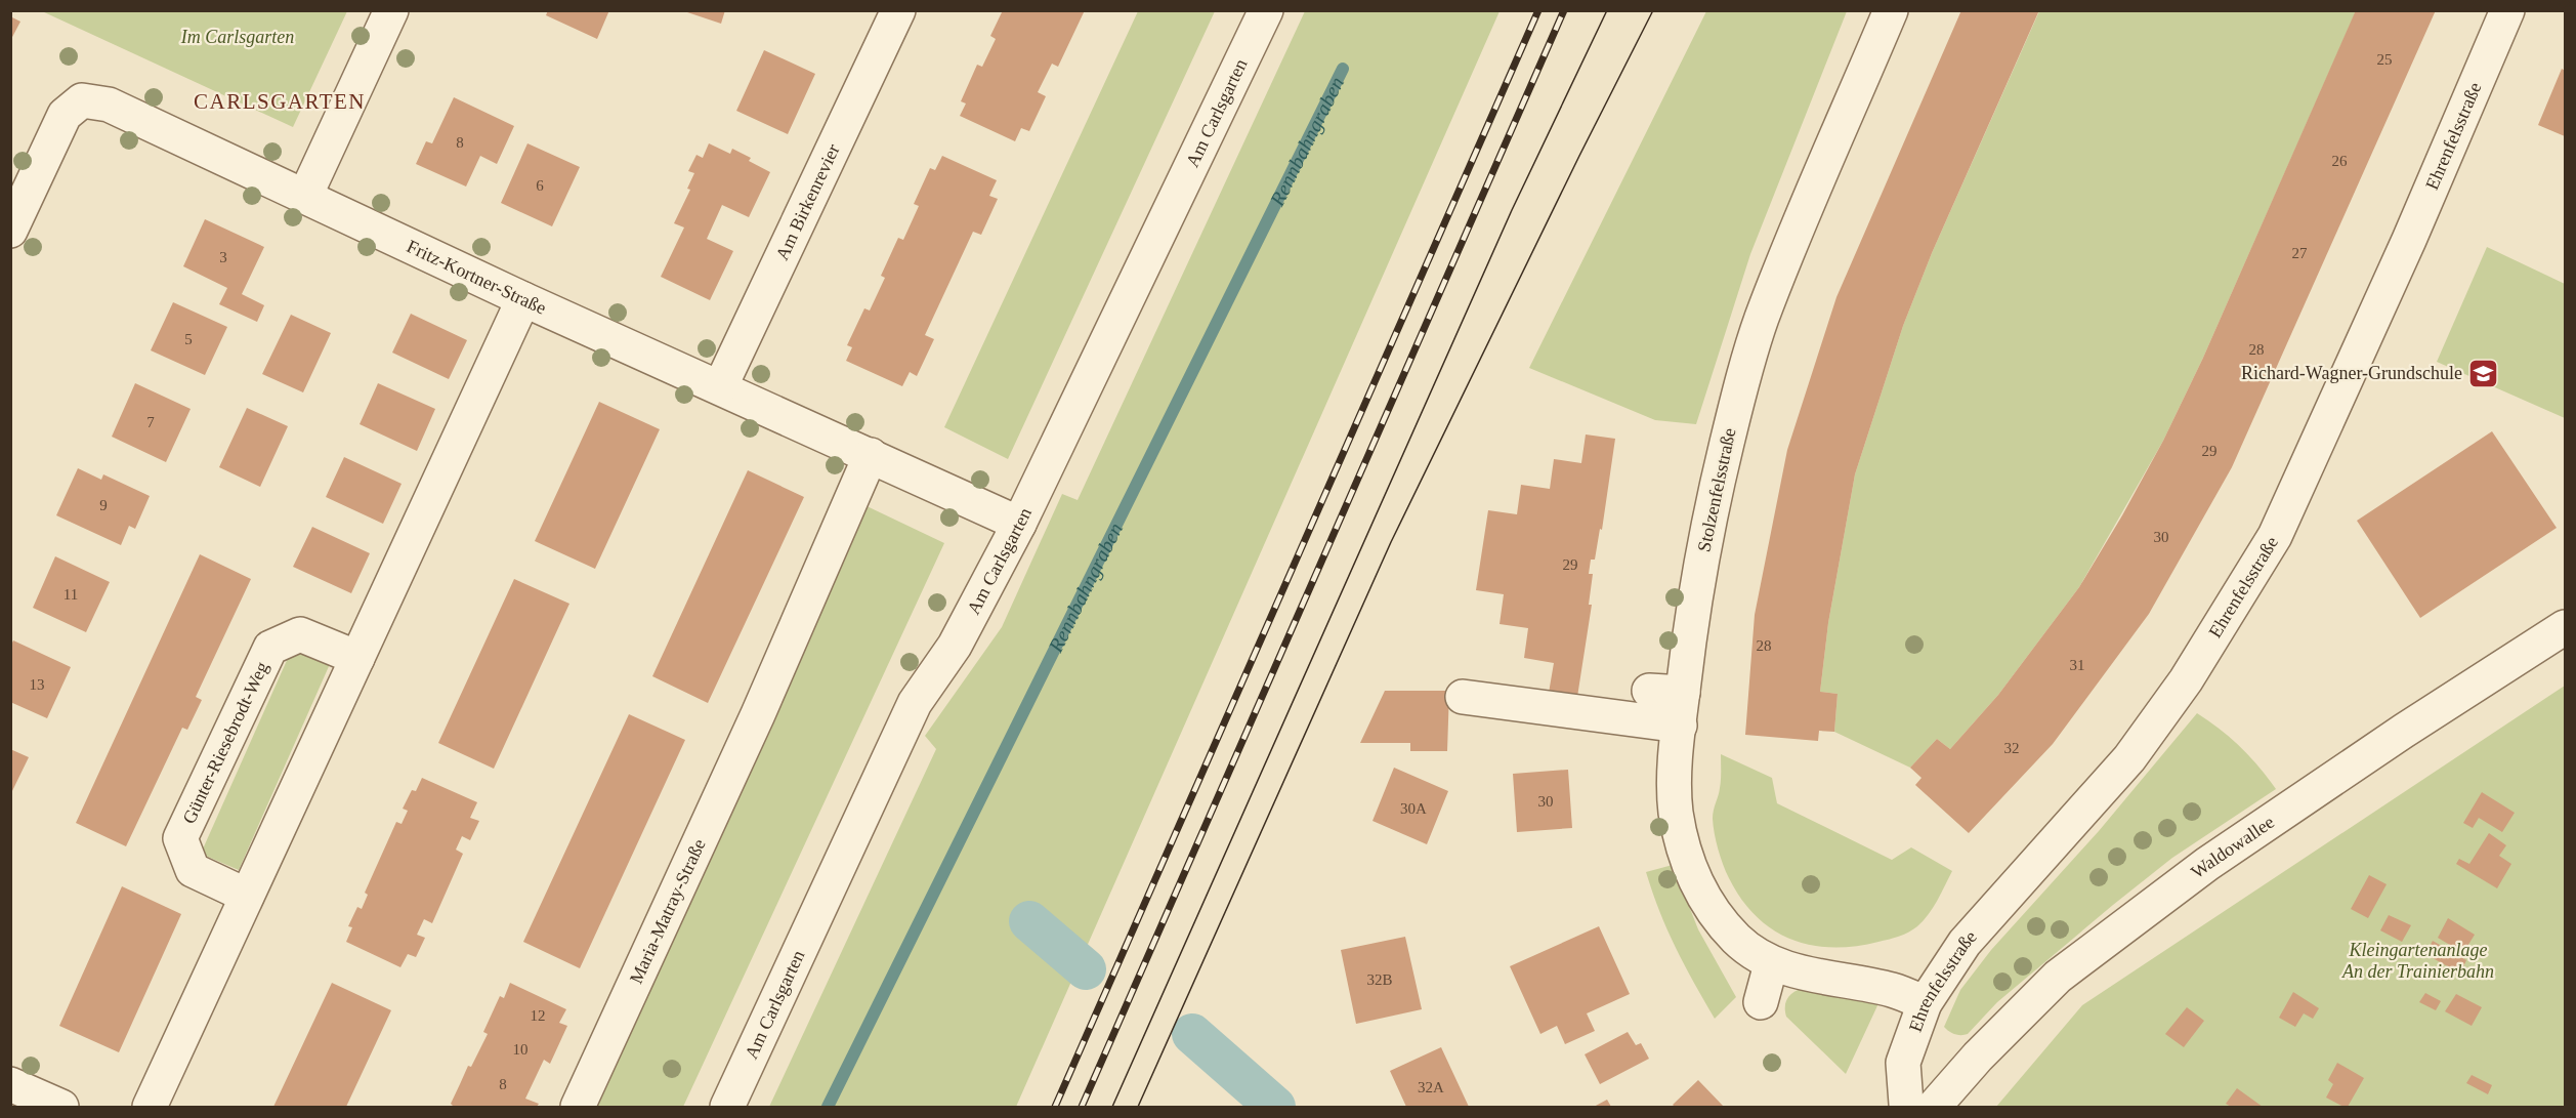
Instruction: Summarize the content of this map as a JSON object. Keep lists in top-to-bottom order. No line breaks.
{"streets":{"street":["Am Carlsgarten","Ehrenfelsstraße","Am Birkenrevier","Fritz-Kortner-Straße","Stolzenfelsstraße","Günter-Riesebrodt-Weg","Waldowallee","Maria-Matray-Straße"]},"crossings":[["Am Carlsgarten","Fritz-Kortner-Straße"],["Ehrenfelsstraße","Stolzenfelsstraße"],["Am Birkenrevier","Fritz-Kortner-Straße"],["Fritz-Kortner-Straße","Maria-Matray-Straße"]],"districts":["CARLSGARTEN"],"water":["Rennbahngraben"],"parks":["Im Carlsgarten","Kleingartenanlage An der Trainierbahn"],"places":{"school or university":["Richard-Wagner-Grundschule"]},"house_numbers":["25","8","26","6","27","3","5","28","7","29","9","30","29","11","28","31","13","32","30","30A","32B","12","10","8","32A"]}
